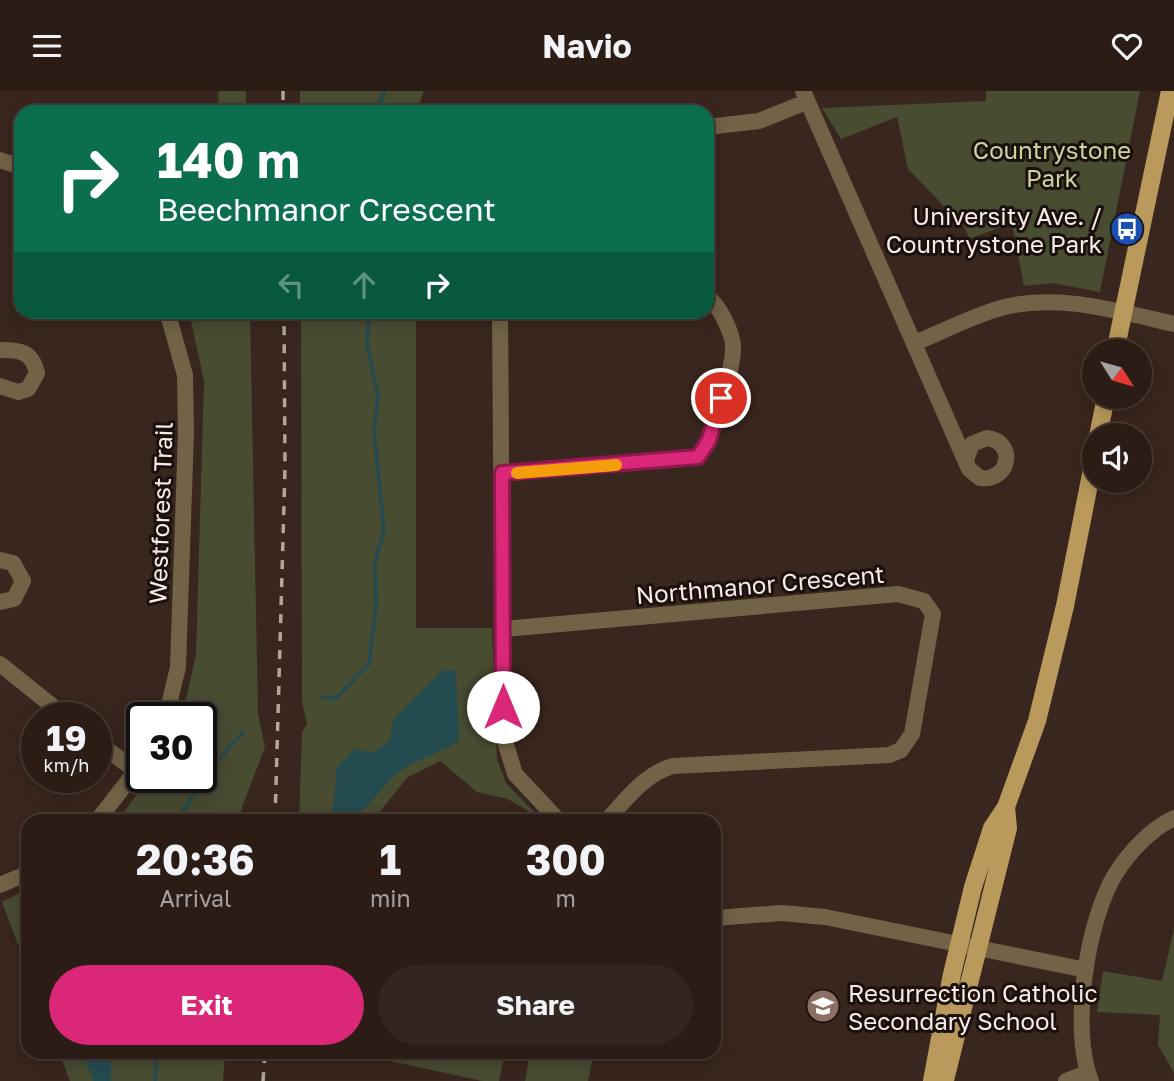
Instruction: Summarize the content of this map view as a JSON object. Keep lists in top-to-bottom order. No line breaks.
{"streets":{"street":["Westforest Trail","Northmanor Crescent"]},"parks":["Countrystone Park"],"places":{"bus stop":["University Ave. / Countrystone Park"],"school or university":["Resurrection Catholic Secondary School"]},"north":"bottom right","page":{"header":"Navio","turn":["140 m","Beechmanor Crescent"],"speed":"19 km/h","limit":"30","eta":["20:36","Arrival","1","min","300","m"],"buttons":["Exit","Share"]}}
